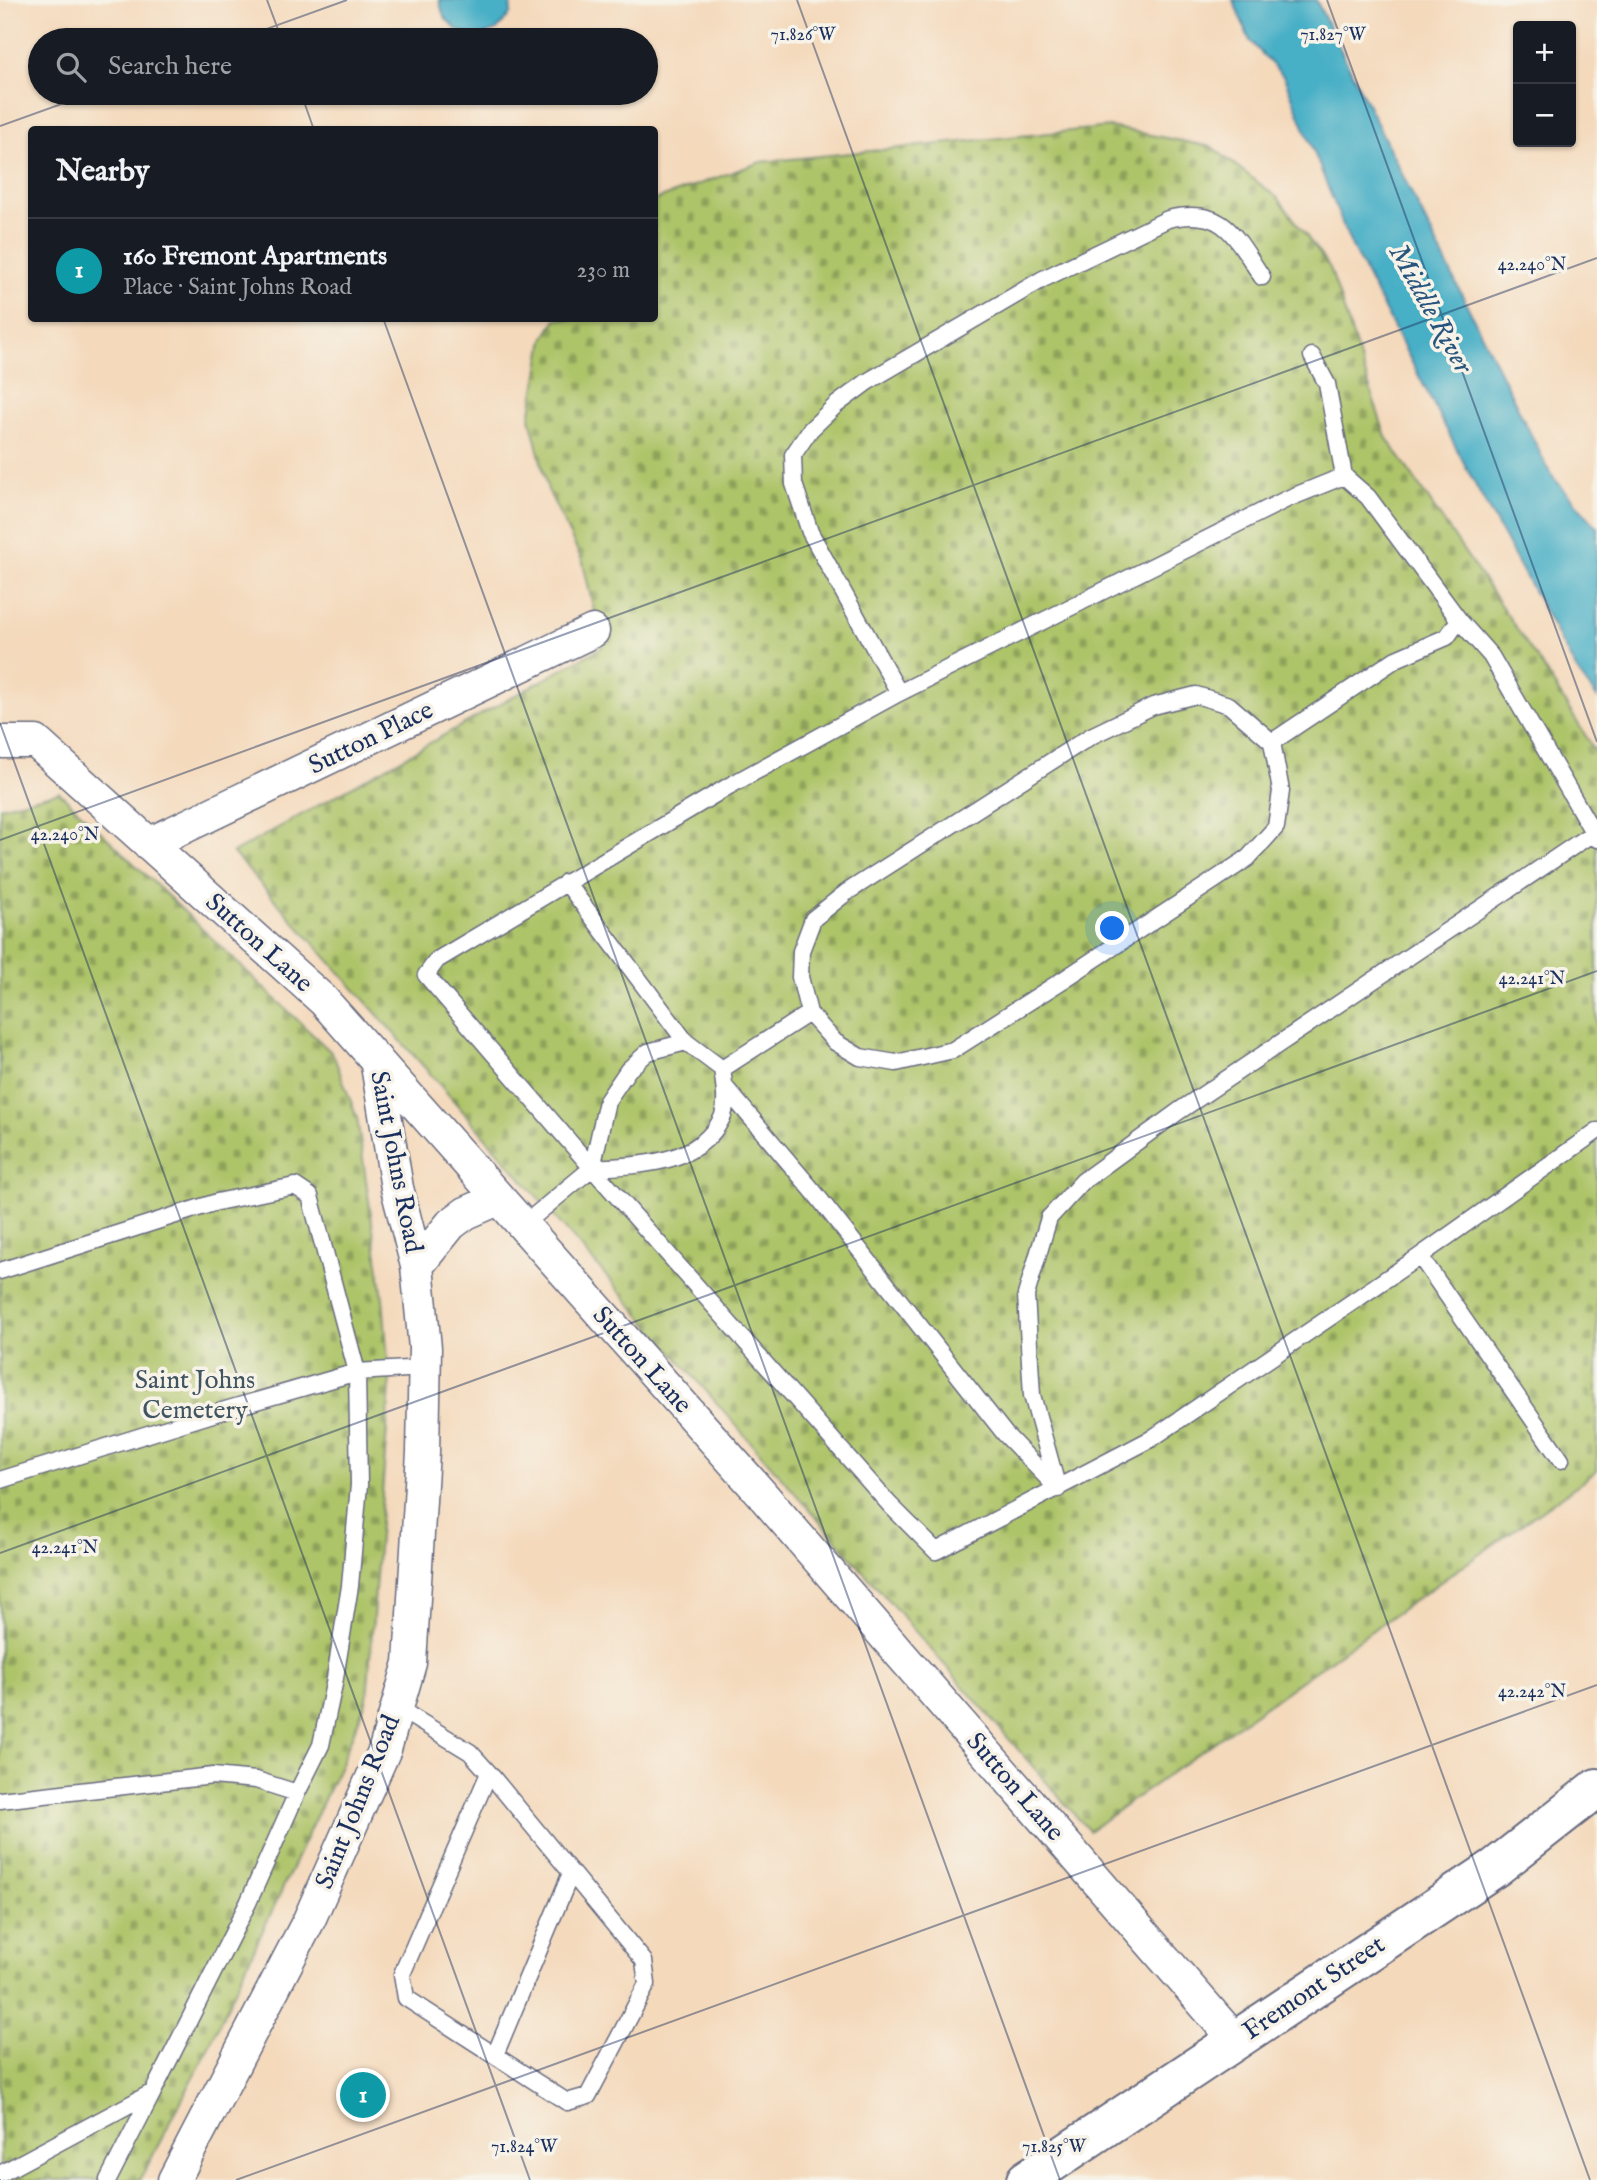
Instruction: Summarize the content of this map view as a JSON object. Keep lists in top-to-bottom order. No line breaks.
{"streets":{"street":["Sutton Place","Sutton Lane","Saint Johns Road","Fremont Street"]},"crossings":[["Sutton Place","Sutton Lane"],["Sutton Lane","Saint Johns Road"],["Sutton Lane","Fremont Street"]],"water":["Middle River"],"parks":["Saint Johns Cemetery"],"page":{"map_buttons":["+","−"],"search":"Search here","heading":"Nearby","list":[{"mark":"1","name":"160 Fremont Apartments","note":"Place · Saint Johns Road","value":"230 m"}],"pins":"1"},"coordinates":["71.826°W","71.827°W","42.240°N","42.241°N","42.242°N","71.824°W","71.825°W"]}
